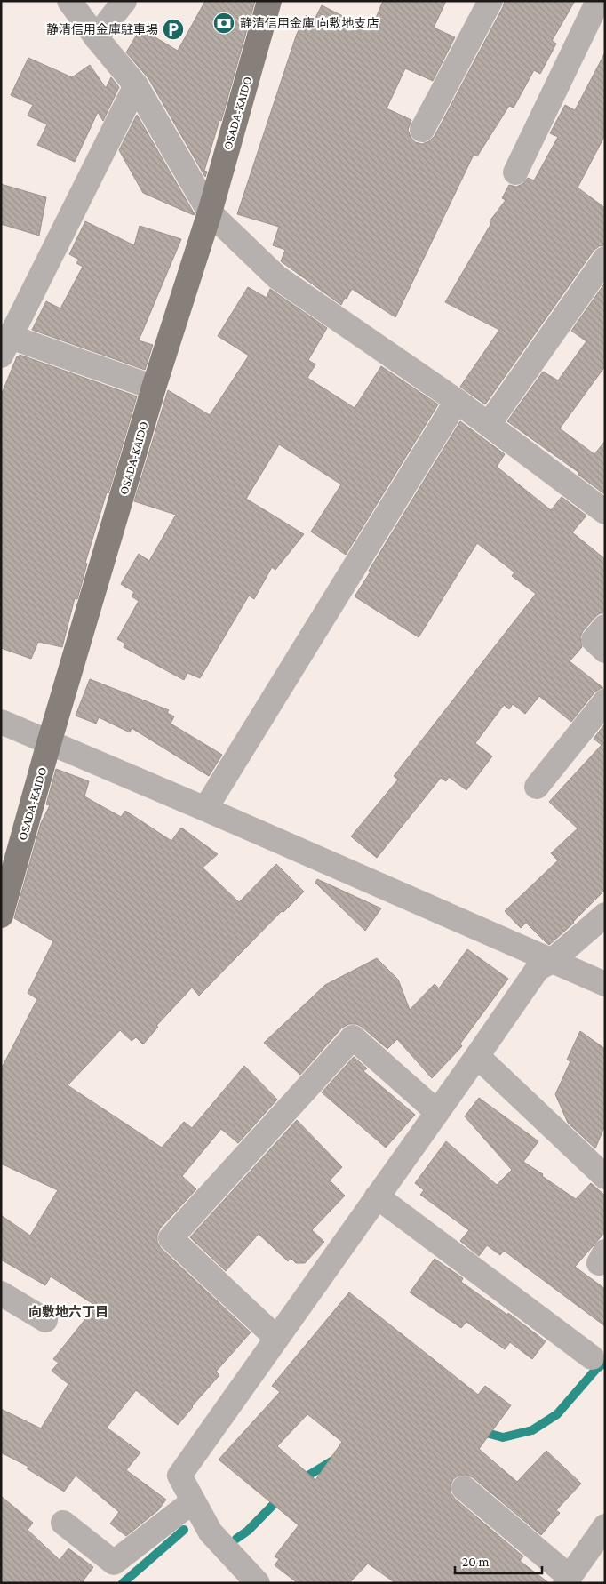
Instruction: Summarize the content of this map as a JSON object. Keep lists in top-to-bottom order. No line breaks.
{"streets":{"main road":["OSADA-KAIDO"]},"districts":["向敷地六丁目"],"places":{"bank":["静清信用金庫 向敷地支店"],"parking":["静清信用金庫駐車場"]},"scale_bar":"20 m"}
